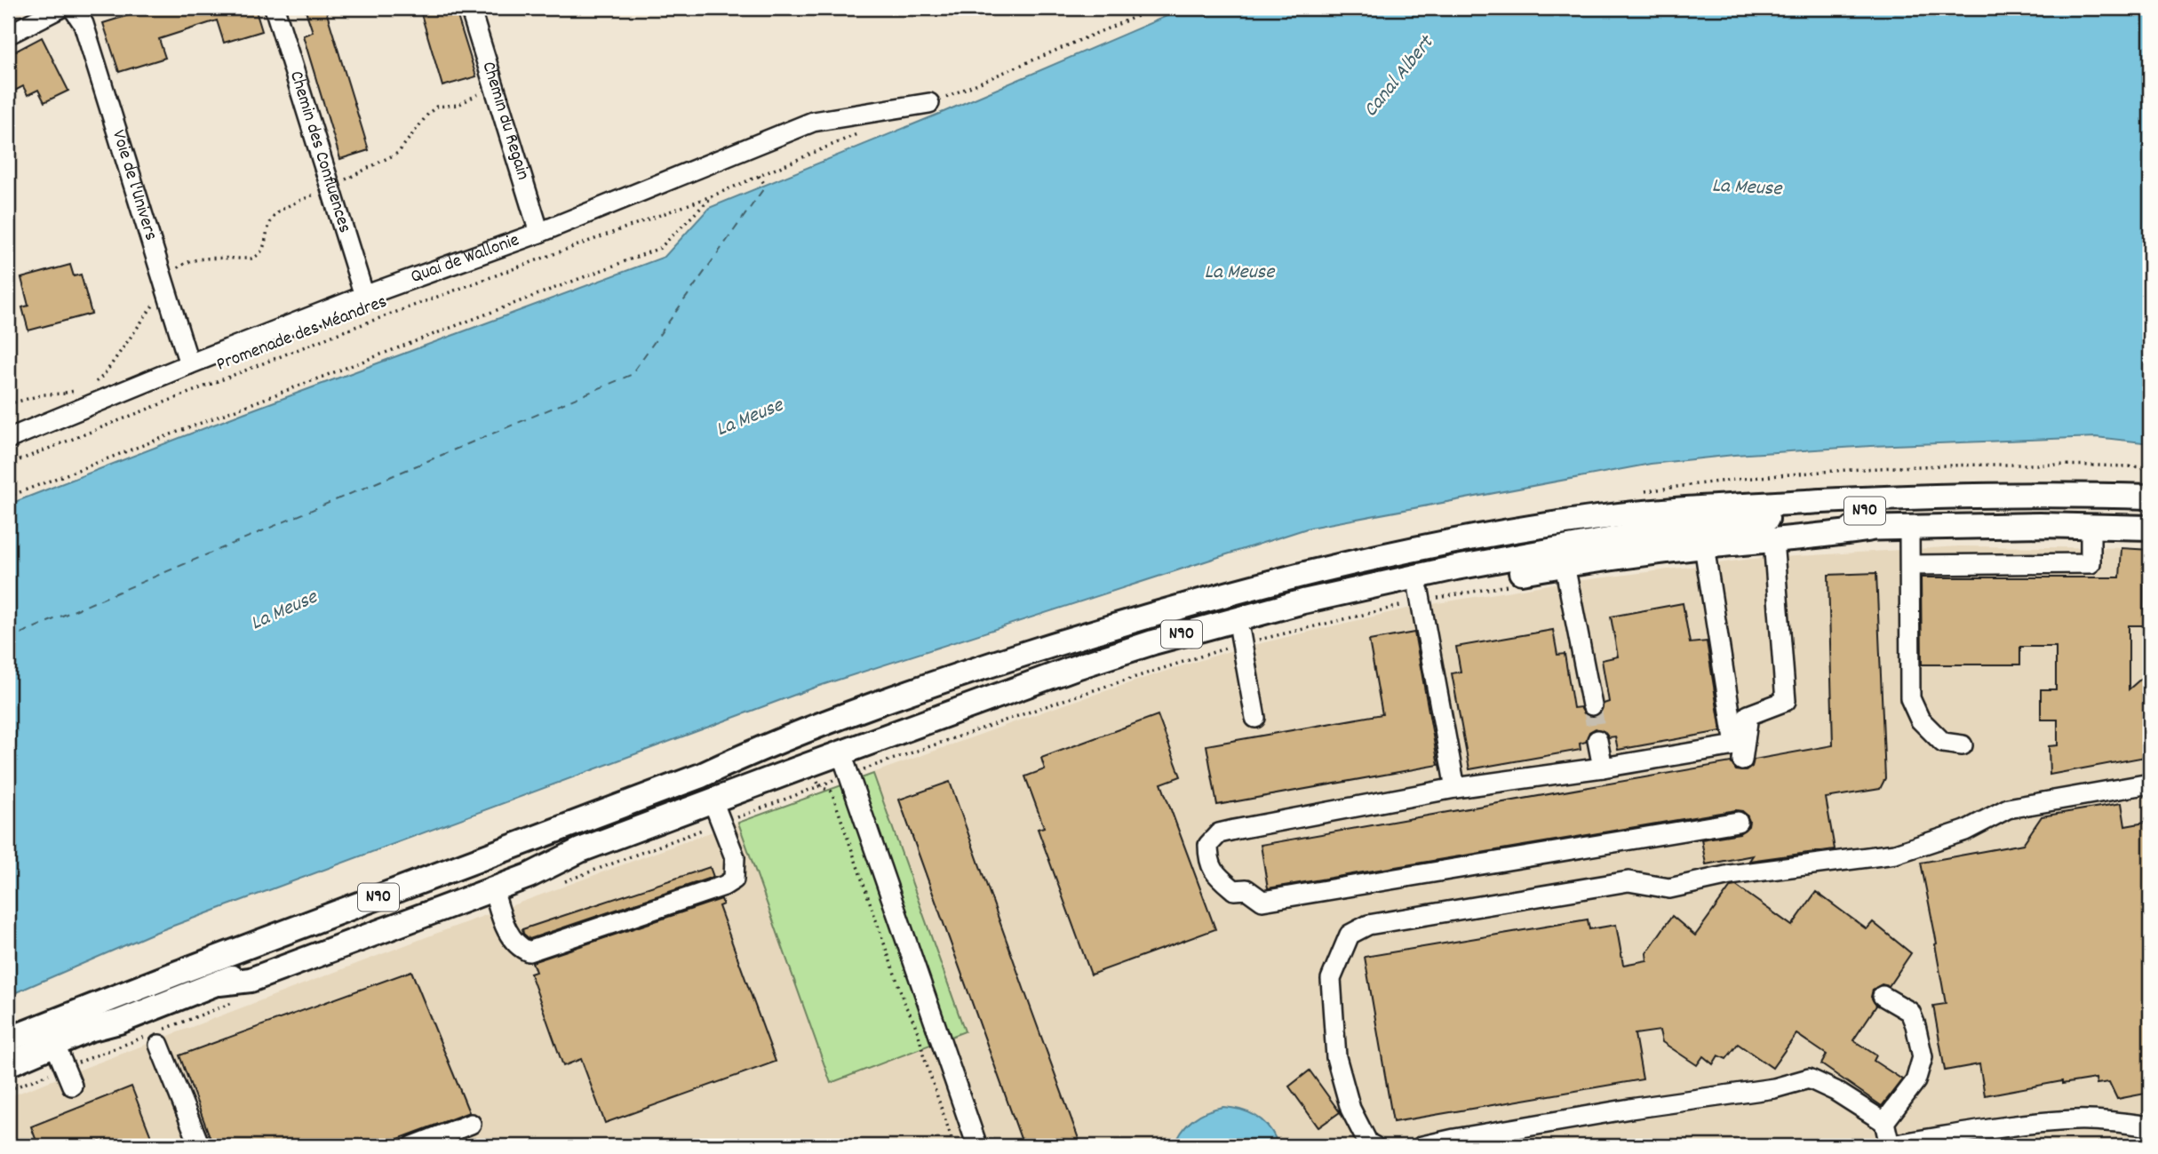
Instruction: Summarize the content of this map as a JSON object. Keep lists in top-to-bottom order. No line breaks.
{"streets":{"main road":["N90"],"street":["Chemin du Regain","Chemin des Confluences","Voie de l'Univers","Quai de Wallonie"],"path":["Promenade des Méandres"]},"crossings":[["Chemin du Regain","Quai de Wallonie"],["Chemin des Confluences","Quai de Wallonie"],["Voie de l'Univers","Quai de Wallonie"]],"water":["Canal Albert","La Meuse"]}
